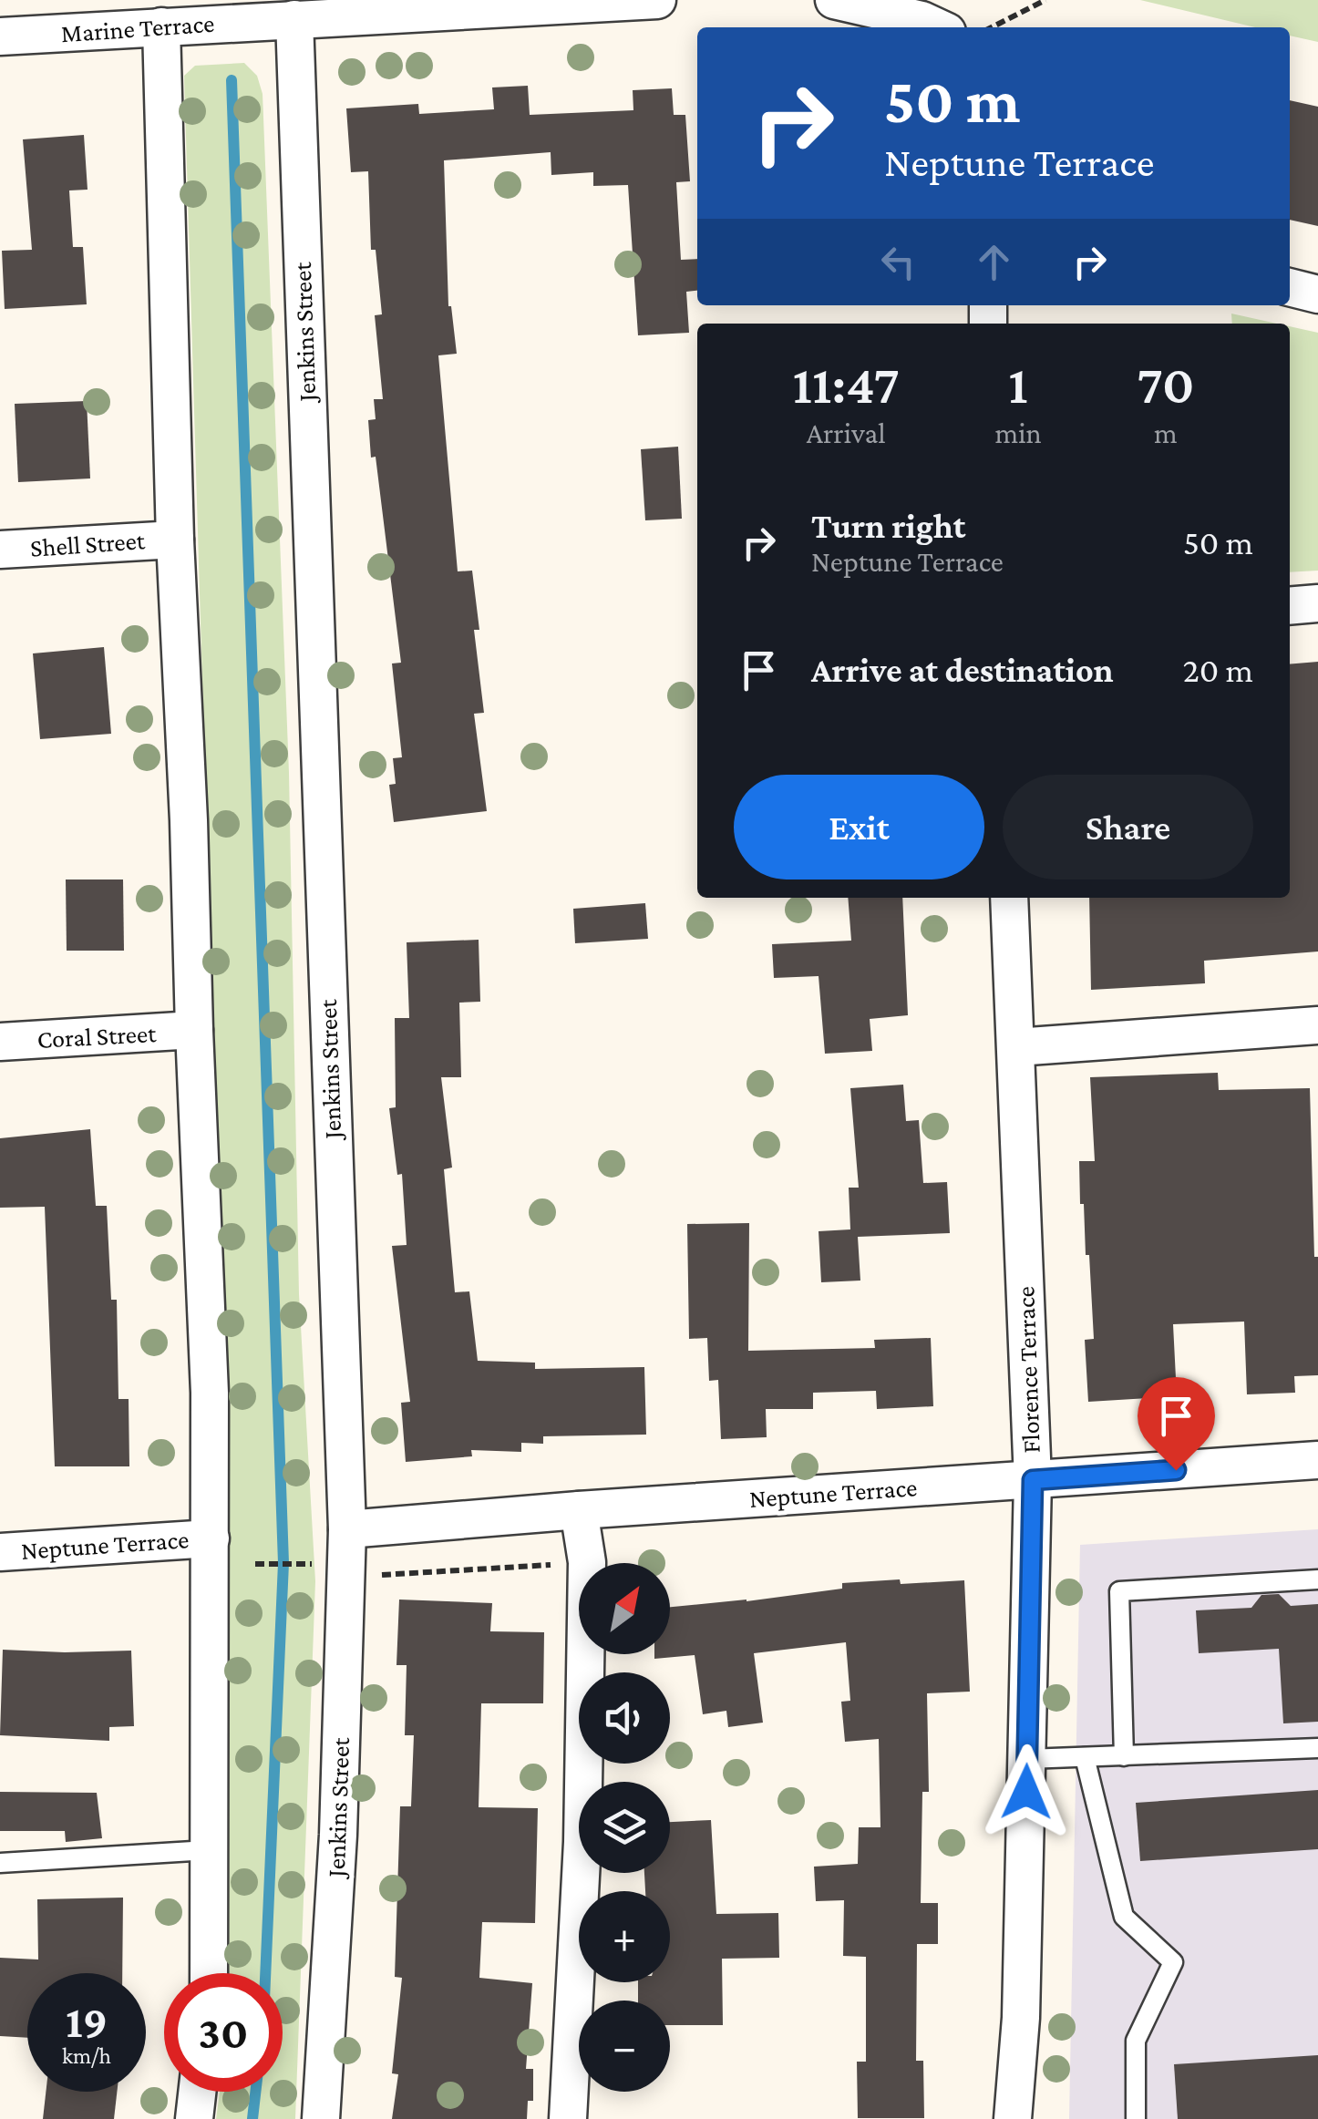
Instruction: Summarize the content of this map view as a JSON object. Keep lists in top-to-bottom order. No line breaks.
{"streets":{"street":["Marine Terrace","Jenkins Street","Shell Street","Coral Street","Florence Terrace","Neptune Terrace"]},"crossings":[["Marine Terrace","Jenkins Street"],["Jenkins Street","Neptune Terrace"],["Florence Terrace","Neptune Terrace"]],"north":"top right","page":{"turn":["50 m","Neptune Terrace"],"eta":["11:47","Arrival","1","min","70","m"],"list":[{"name":"Turn right","note":"Neptune Terrace","value":"50 m"},{"name":"Arrive at destination","value":"20 m"}],"buttons":["Exit","Share"],"map_buttons":["+","−"],"speed":"19 km/h","limit":"30"}}
